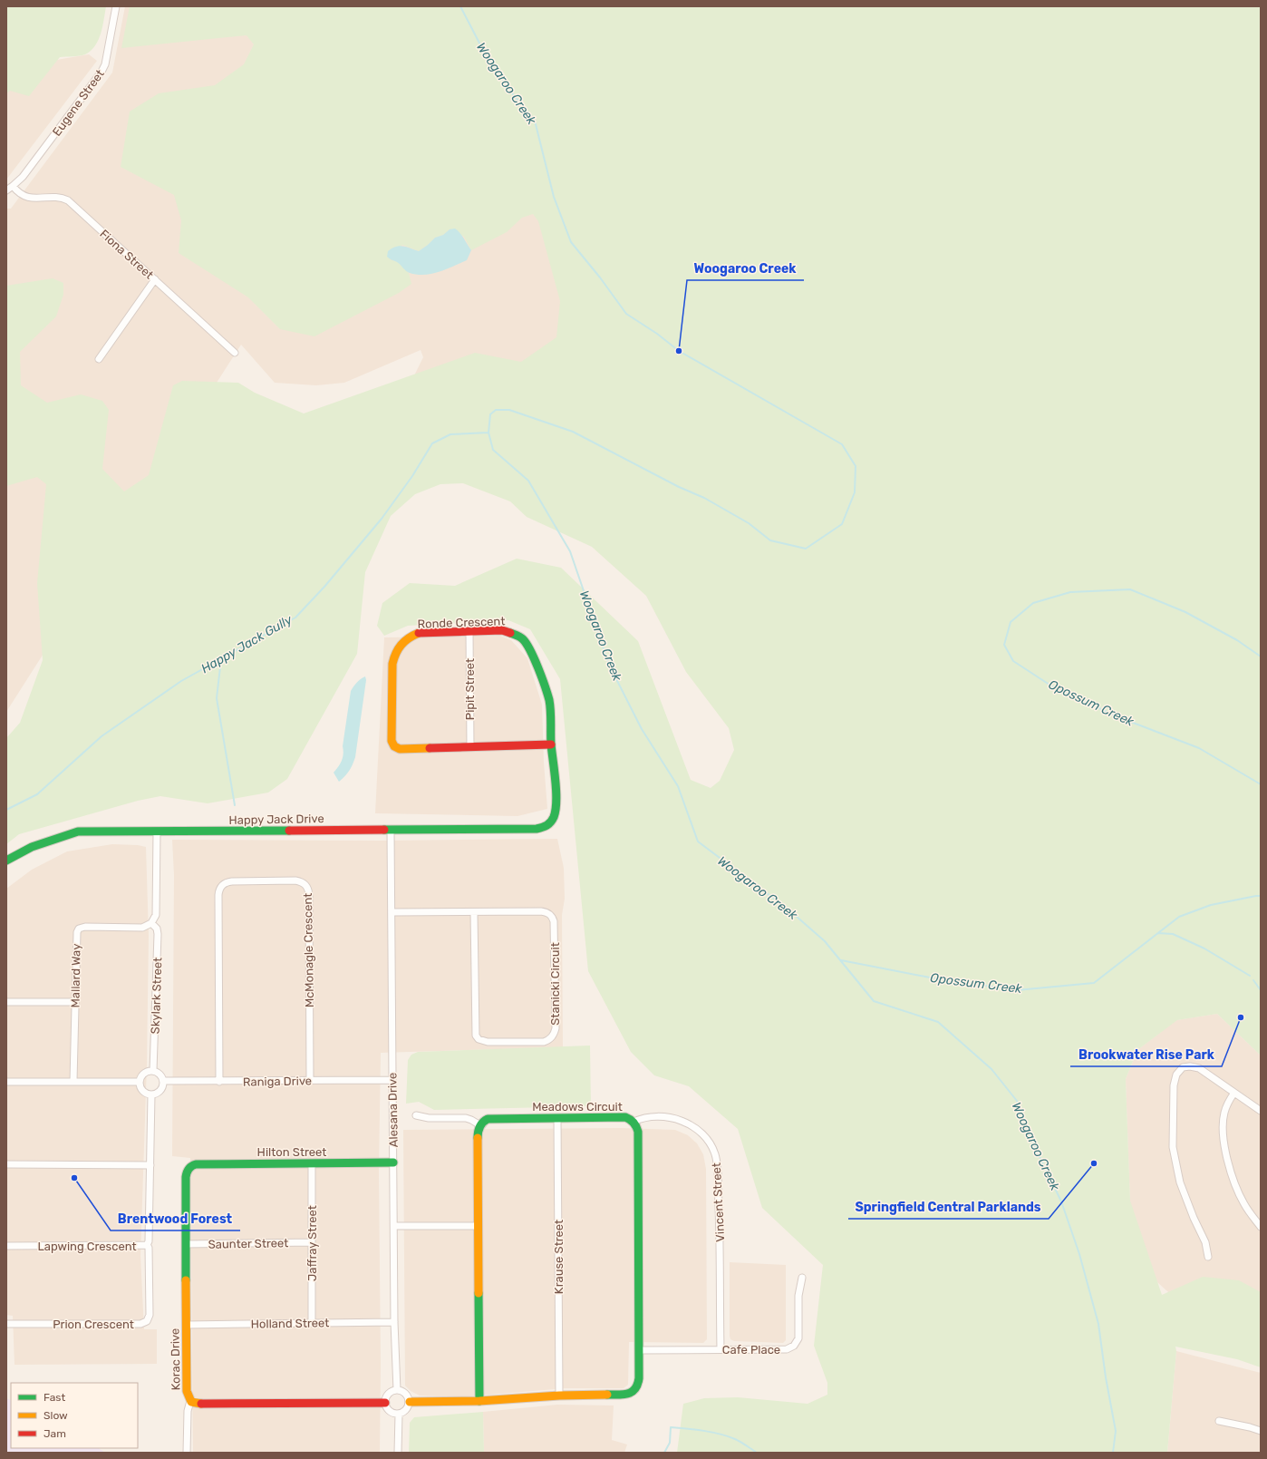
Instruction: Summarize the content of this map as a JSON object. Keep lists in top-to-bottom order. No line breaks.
{"streets":{"street":["Eugene Street","Fiona Street","Ronde Crescent","Pipit Street","Happy Jack Drive","McMonagle Crescent","Mallard Way","Stanicki Circuit","Skylark Street","Raniga Drive","Meadows Circuit","Alesana Drive","Hilton Street","Vincent Street","Saunter Street","Jaffray Street","Lapwing Crescent","Krause Street","Holland Street","Prion Crescent","Cafe Place","Korac Drive"]},"crossings":[["Eugene Street","Fiona Street"],["Ronde Crescent","Pipit Street"],["Ronde Crescent","Happy Jack Drive"],["Happy Jack Drive","Alesana Drive"],["McMonagle Crescent","Raniga Drive"],["Mallard Way","Skylark Street"],["Stanicki Circuit","Alesana Drive"],["Skylark Street","Raniga Drive"],["Skylark Street","Lapwing Crescent"],["Raniga Drive","Alesana Drive"],["Raniga Drive","Lapwing Crescent"],["Meadows Circuit","Alesana Drive"],["Meadows Circuit","Vincent Street"],["Meadows Circuit","Krause Street"],["Meadows Circuit","Cafe Place"],["Meadows Circuit","Korac Drive"],["Alesana Drive","Hilton Street"],["Alesana Drive","Holland Street"],["Alesana Drive","Korac Drive"],["Hilton Street","Jaffray Street"],["Hilton Street","Korac Drive"],["Vincent Street","Cafe Place"],["Saunter Street","Jaffray Street"],["Saunter Street","Korac Drive"],["Jaffray Street","Holland Street"],["Lapwing Crescent","Prion Crescent"],["Holland Street","Korac Drive"]],"water":["Woogaroo Creek","Happy Jack Gully","Opossum Creek"],"places":["Woogaroo Creek","Brookwater Rise Park","Springfield Central Parklands","Brentwood Forest"],"legend":["Fast","Slow","Jam"]}
